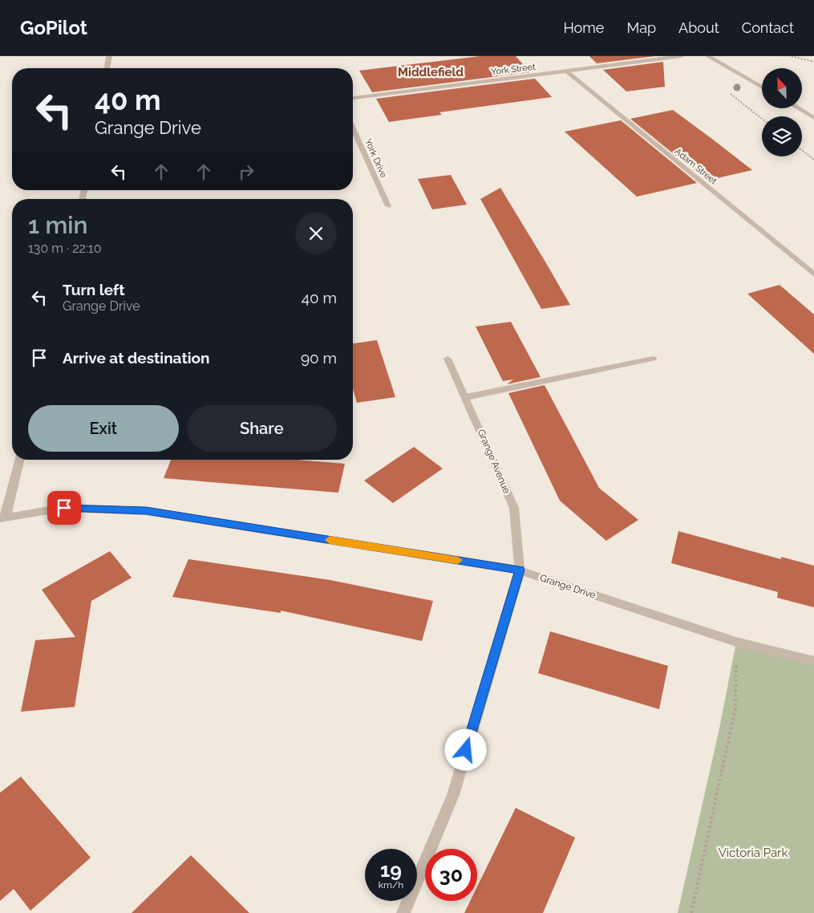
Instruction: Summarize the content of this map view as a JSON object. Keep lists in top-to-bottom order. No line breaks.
{"streets":{"street":["York Street","York Drive","Adam Street","Grange Avenue","Grange Drive"]},"crossings":[["York Street","Adam Street"],["Grange Avenue","Grange Drive"]],"districts":["Middlefield"],"parks":["Victoria Park"],"north":"top left","page":{"header":"GoPilot","nav":["Home","Map","About","Contact"],"turn":["40 m","Grange Drive"],"heading":["1 min","130 m · 22:10"],"list":[{"name":"Turn left","note":"Grange Drive","value":"40 m"},{"name":"Arrive at destination","value":"90 m"}],"buttons":["Exit","Share"],"speed":"19 km/h","limit":"30"}}
